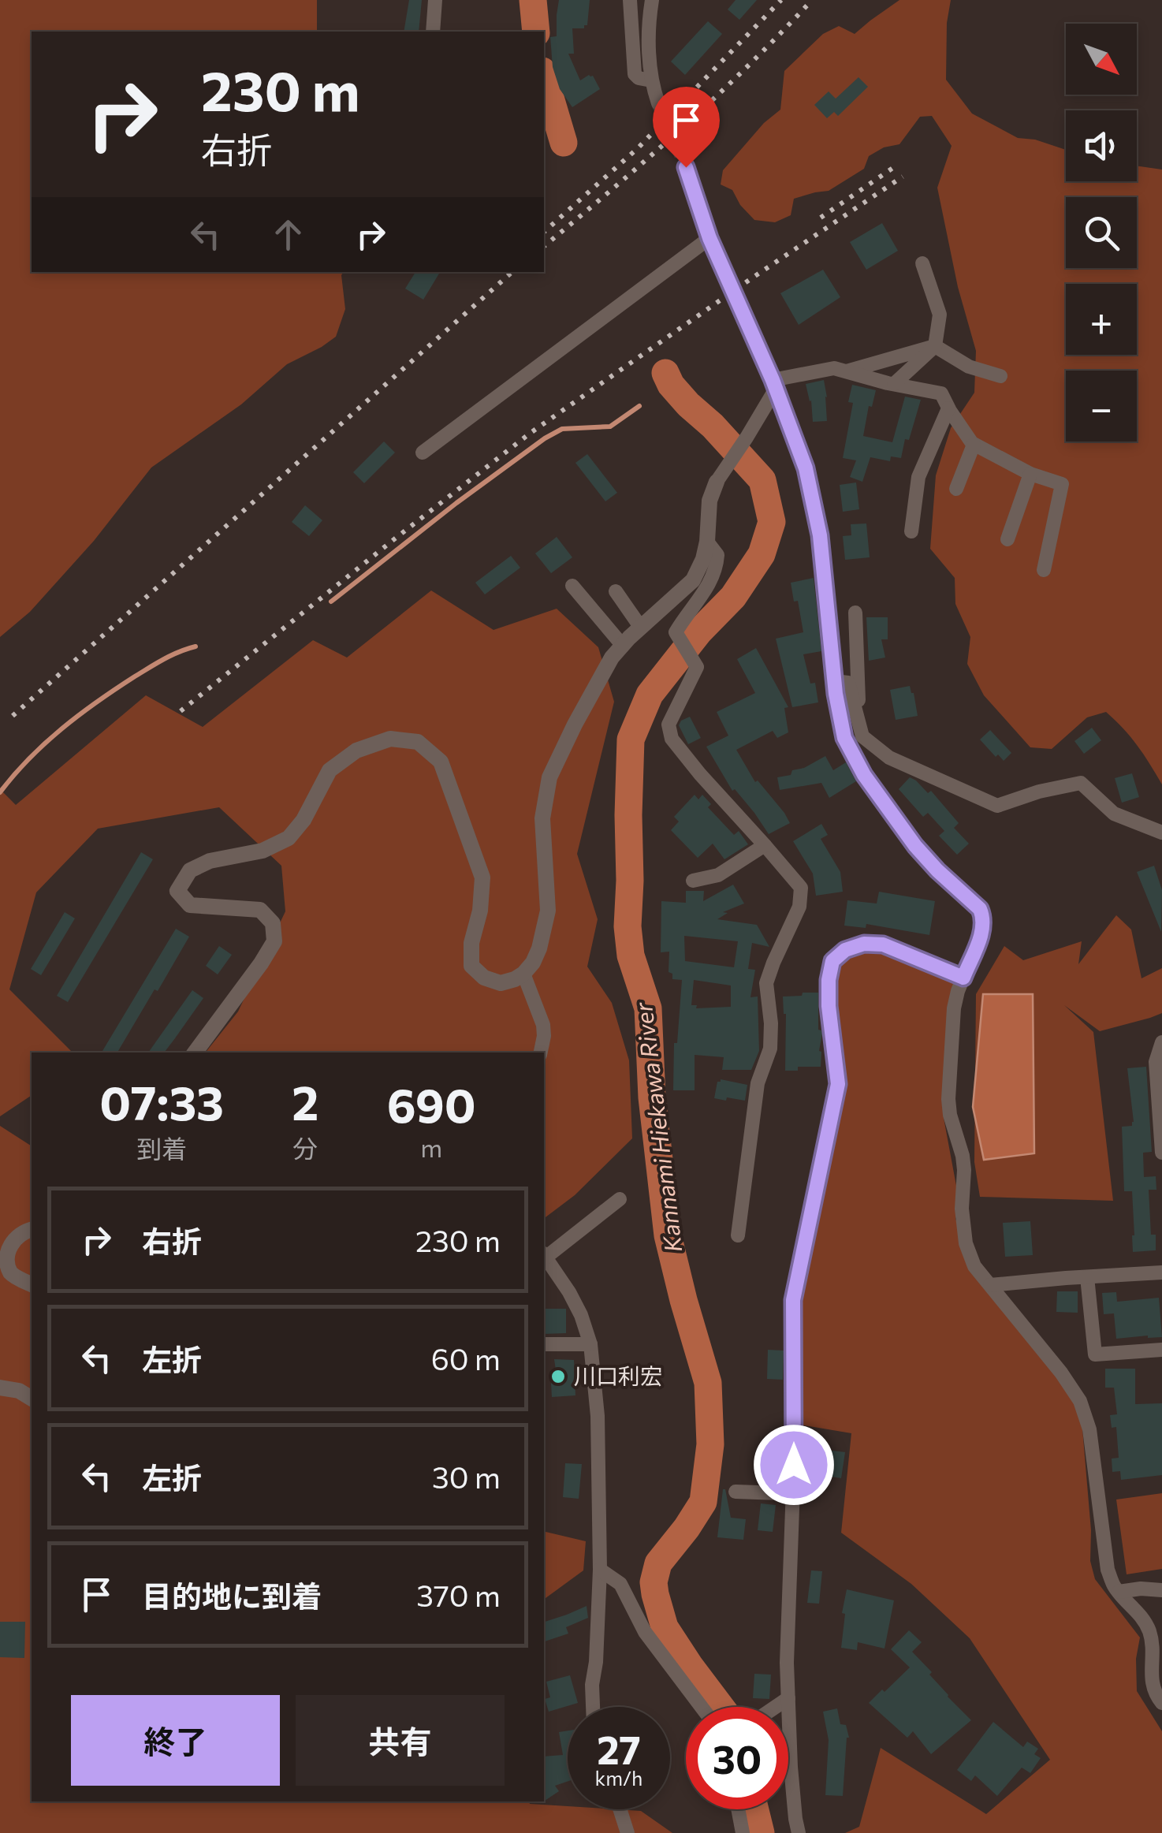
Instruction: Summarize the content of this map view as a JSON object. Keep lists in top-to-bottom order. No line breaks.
{"water":["Kannami Hiekawa River"],"places":["川口利宏"],"north":"bottom right","page":{"map_buttons":["+","−"],"turn":["230 m","右折"],"eta":["07:33","到着","2","分","690","m"],"list":[{"name":"右折","value":"230 m"},{"name":"左折","value":"60 m"},{"name":"左折","value":"30 m"},{"name":"目的地に到着","value":"370 m"}],"buttons":["終了","共有"],"speed":"27 km/h","limit":"30"}}
